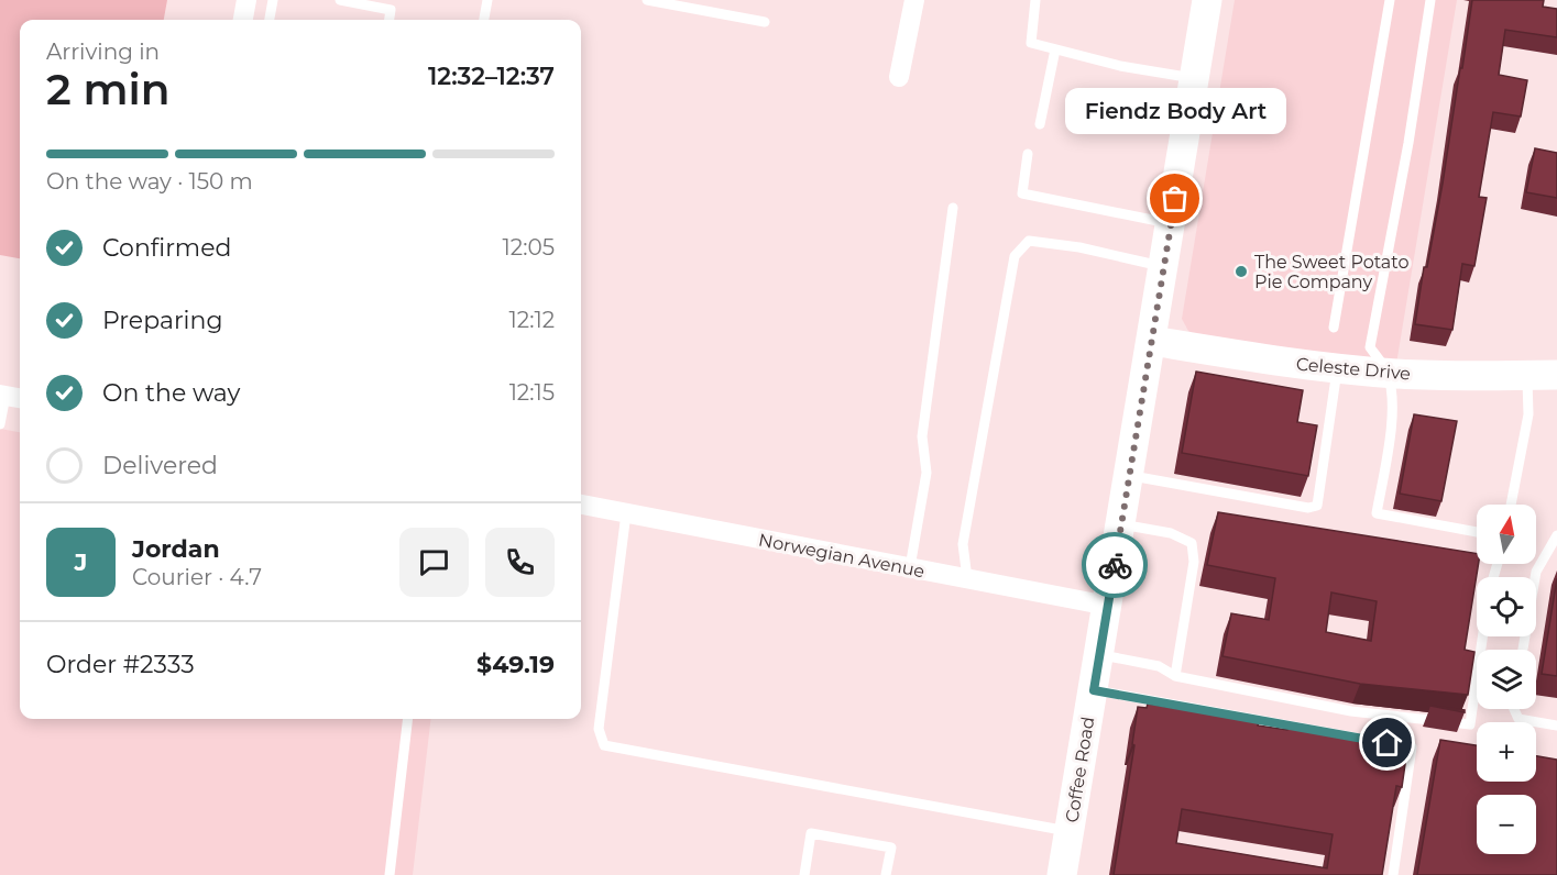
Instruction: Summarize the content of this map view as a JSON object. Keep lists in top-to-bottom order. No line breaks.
{"streets":{"main road":["Celeste Drive","Coffee Road"],"street":["Norwegian Avenue"]},"crossings":[["Celeste Drive","Coffee Road"],["Norwegian Avenue","Coffee Road"]],"places":["Fiendz Body Art","The Sweet Potato Pie Company"],"north":"top","page":{"heading":["2 min","Arriving in","12:32–12:37"],"panel":["Jordan","Courier · 4.7","Order #2333","$49.19"],"bubble":"Fiendz Body Art","bar":"On the way · 150 m","list":[["Confirmed","12:05"],["Preparing","12:12"],["On the way","12:15"],"Delivered"],"map_buttons":["+","−"],"round":"J"}}
